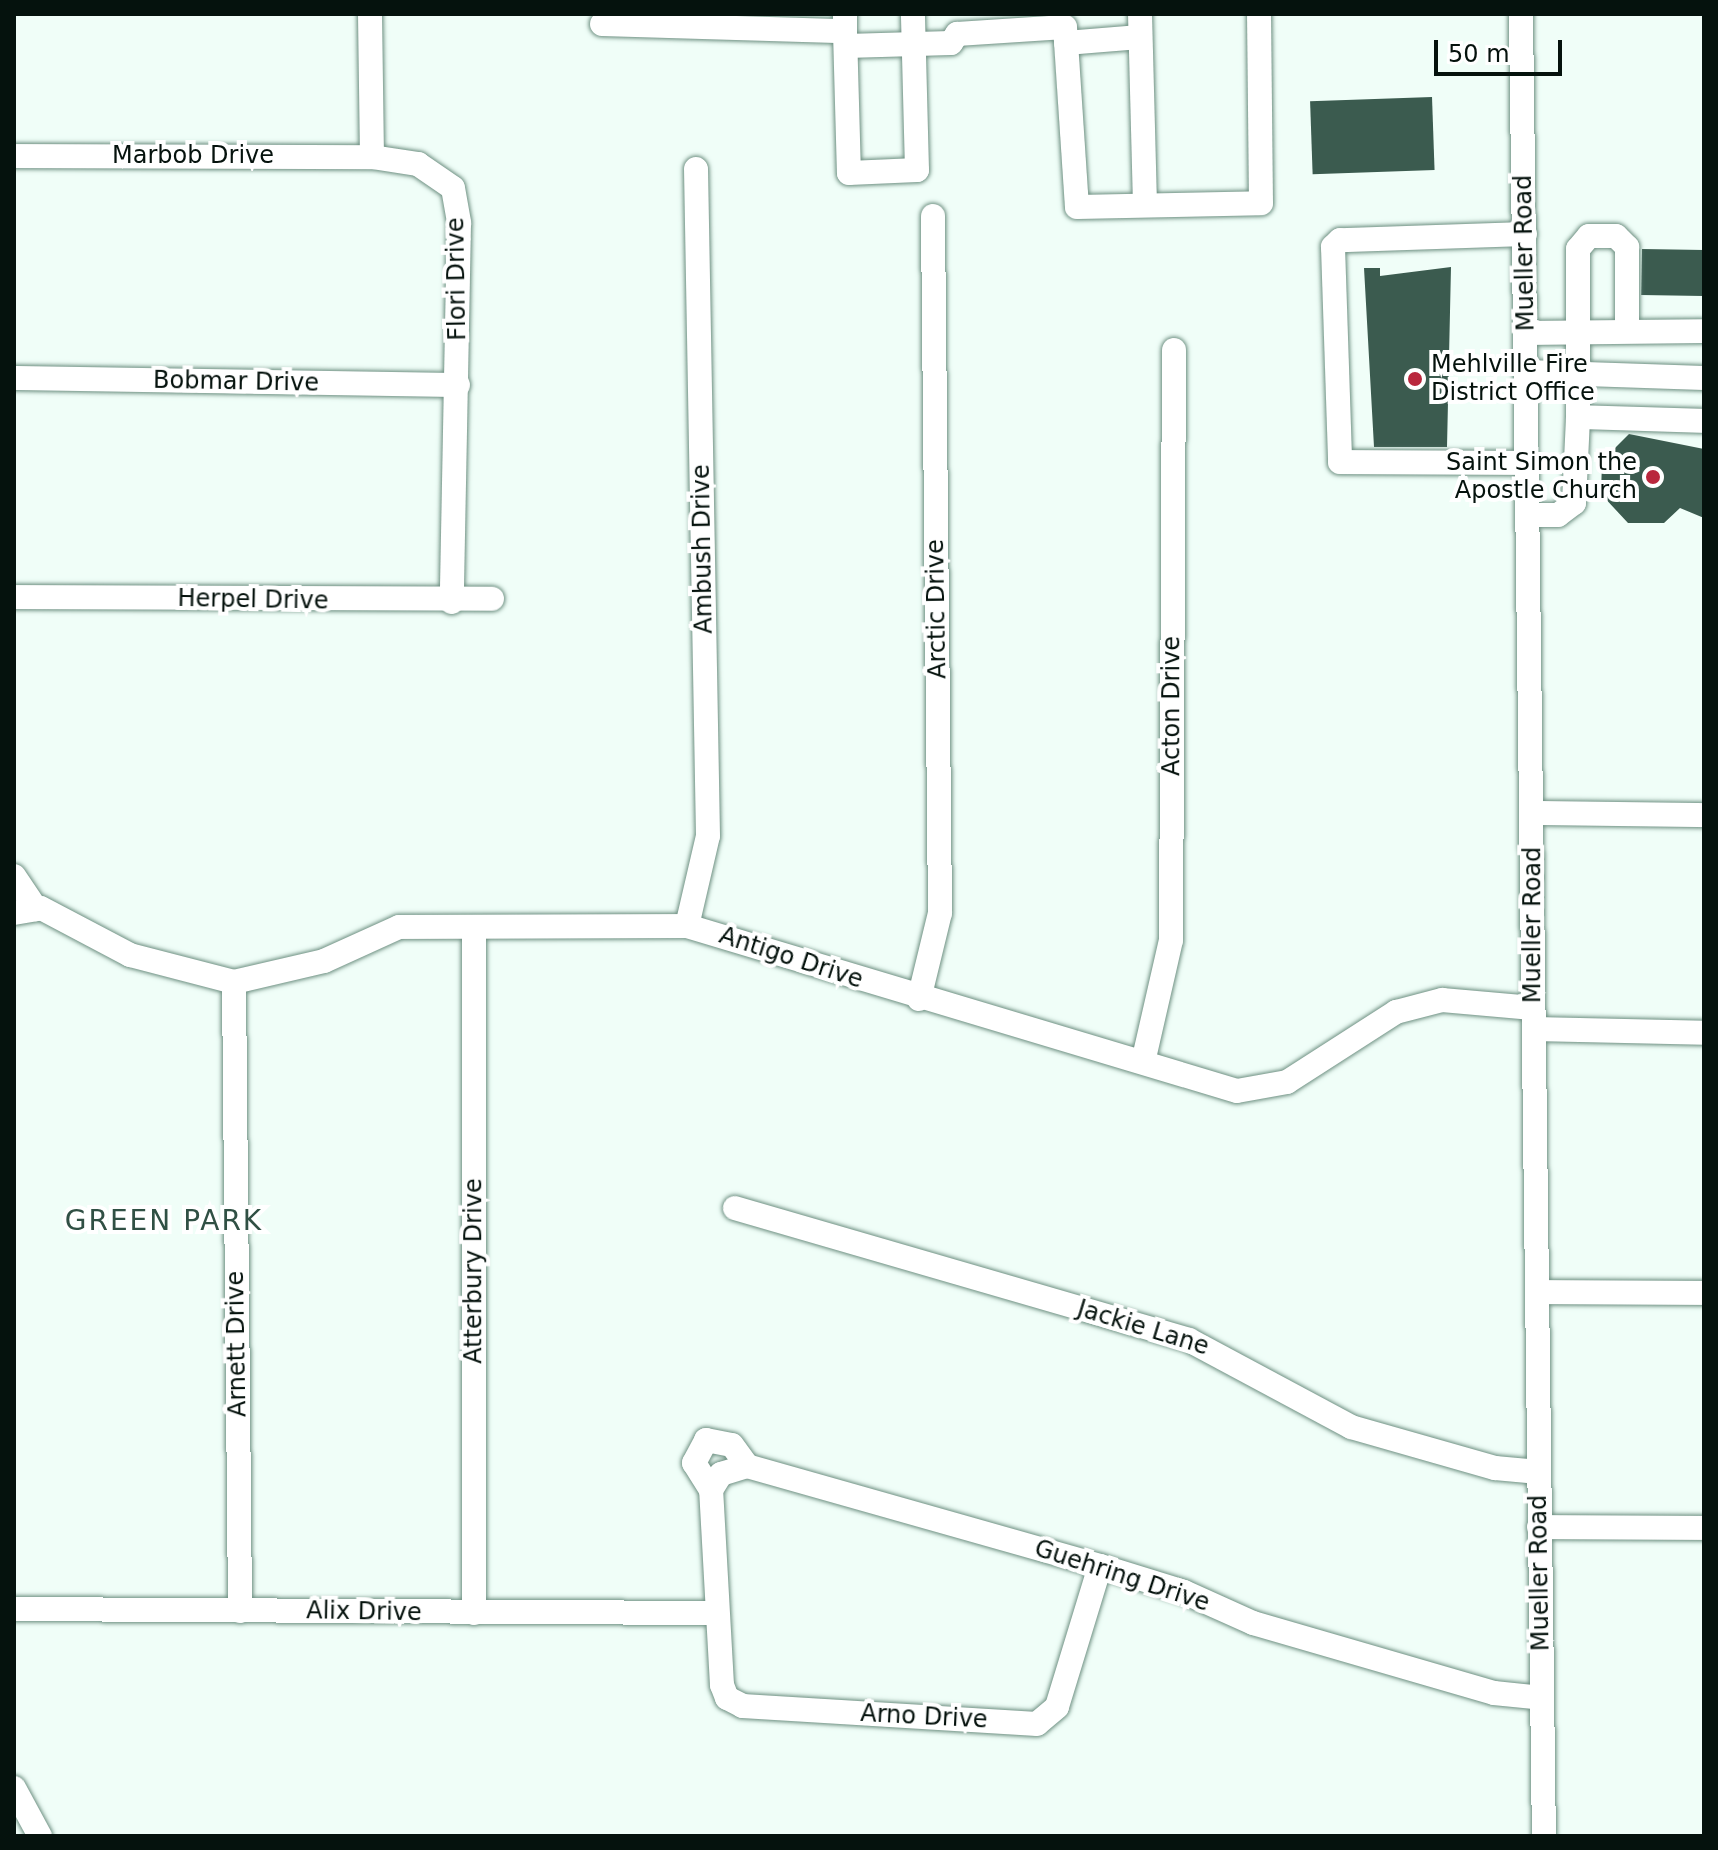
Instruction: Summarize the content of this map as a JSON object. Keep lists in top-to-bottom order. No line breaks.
{"streets":{"street":["Marbob Drive","Mueller Road","Flori Drive","Bobmar Drive","Ambush Drive","Herpel Drive","Arctic Drive","Acton Drive","Antigo Drive","Atterbury Drive","Jackie Lane","Arnett Drive","Guehring Drive","Alix Drive","Arno Drive"]},"crossings":[["Marbob Drive","Flori Drive"],["Mueller Road","Antigo Drive"],["Mueller Road","Jackie Lane"],["Mueller Road","Guehring Drive"],["Flori Drive","Bobmar Drive"],["Flori Drive","Herpel Drive"],["Ambush Drive","Antigo Drive"],["Arctic Drive","Antigo Drive"],["Acton Drive","Antigo Drive"],["Antigo Drive","Atterbury Drive"],["Antigo Drive","Arnett Drive"],["Atterbury Drive","Alix Drive"],["Arnett Drive","Alix Drive"],["Guehring Drive","Alix Drive"],["Guehring Drive","Arno Drive"],["Alix Drive","Arno Drive"]],"districts":["GREEN PARK"],"places":["Mehlville Fire District Office","Saint Simon the Apostle Church"],"scale_bar":"50 m"}
